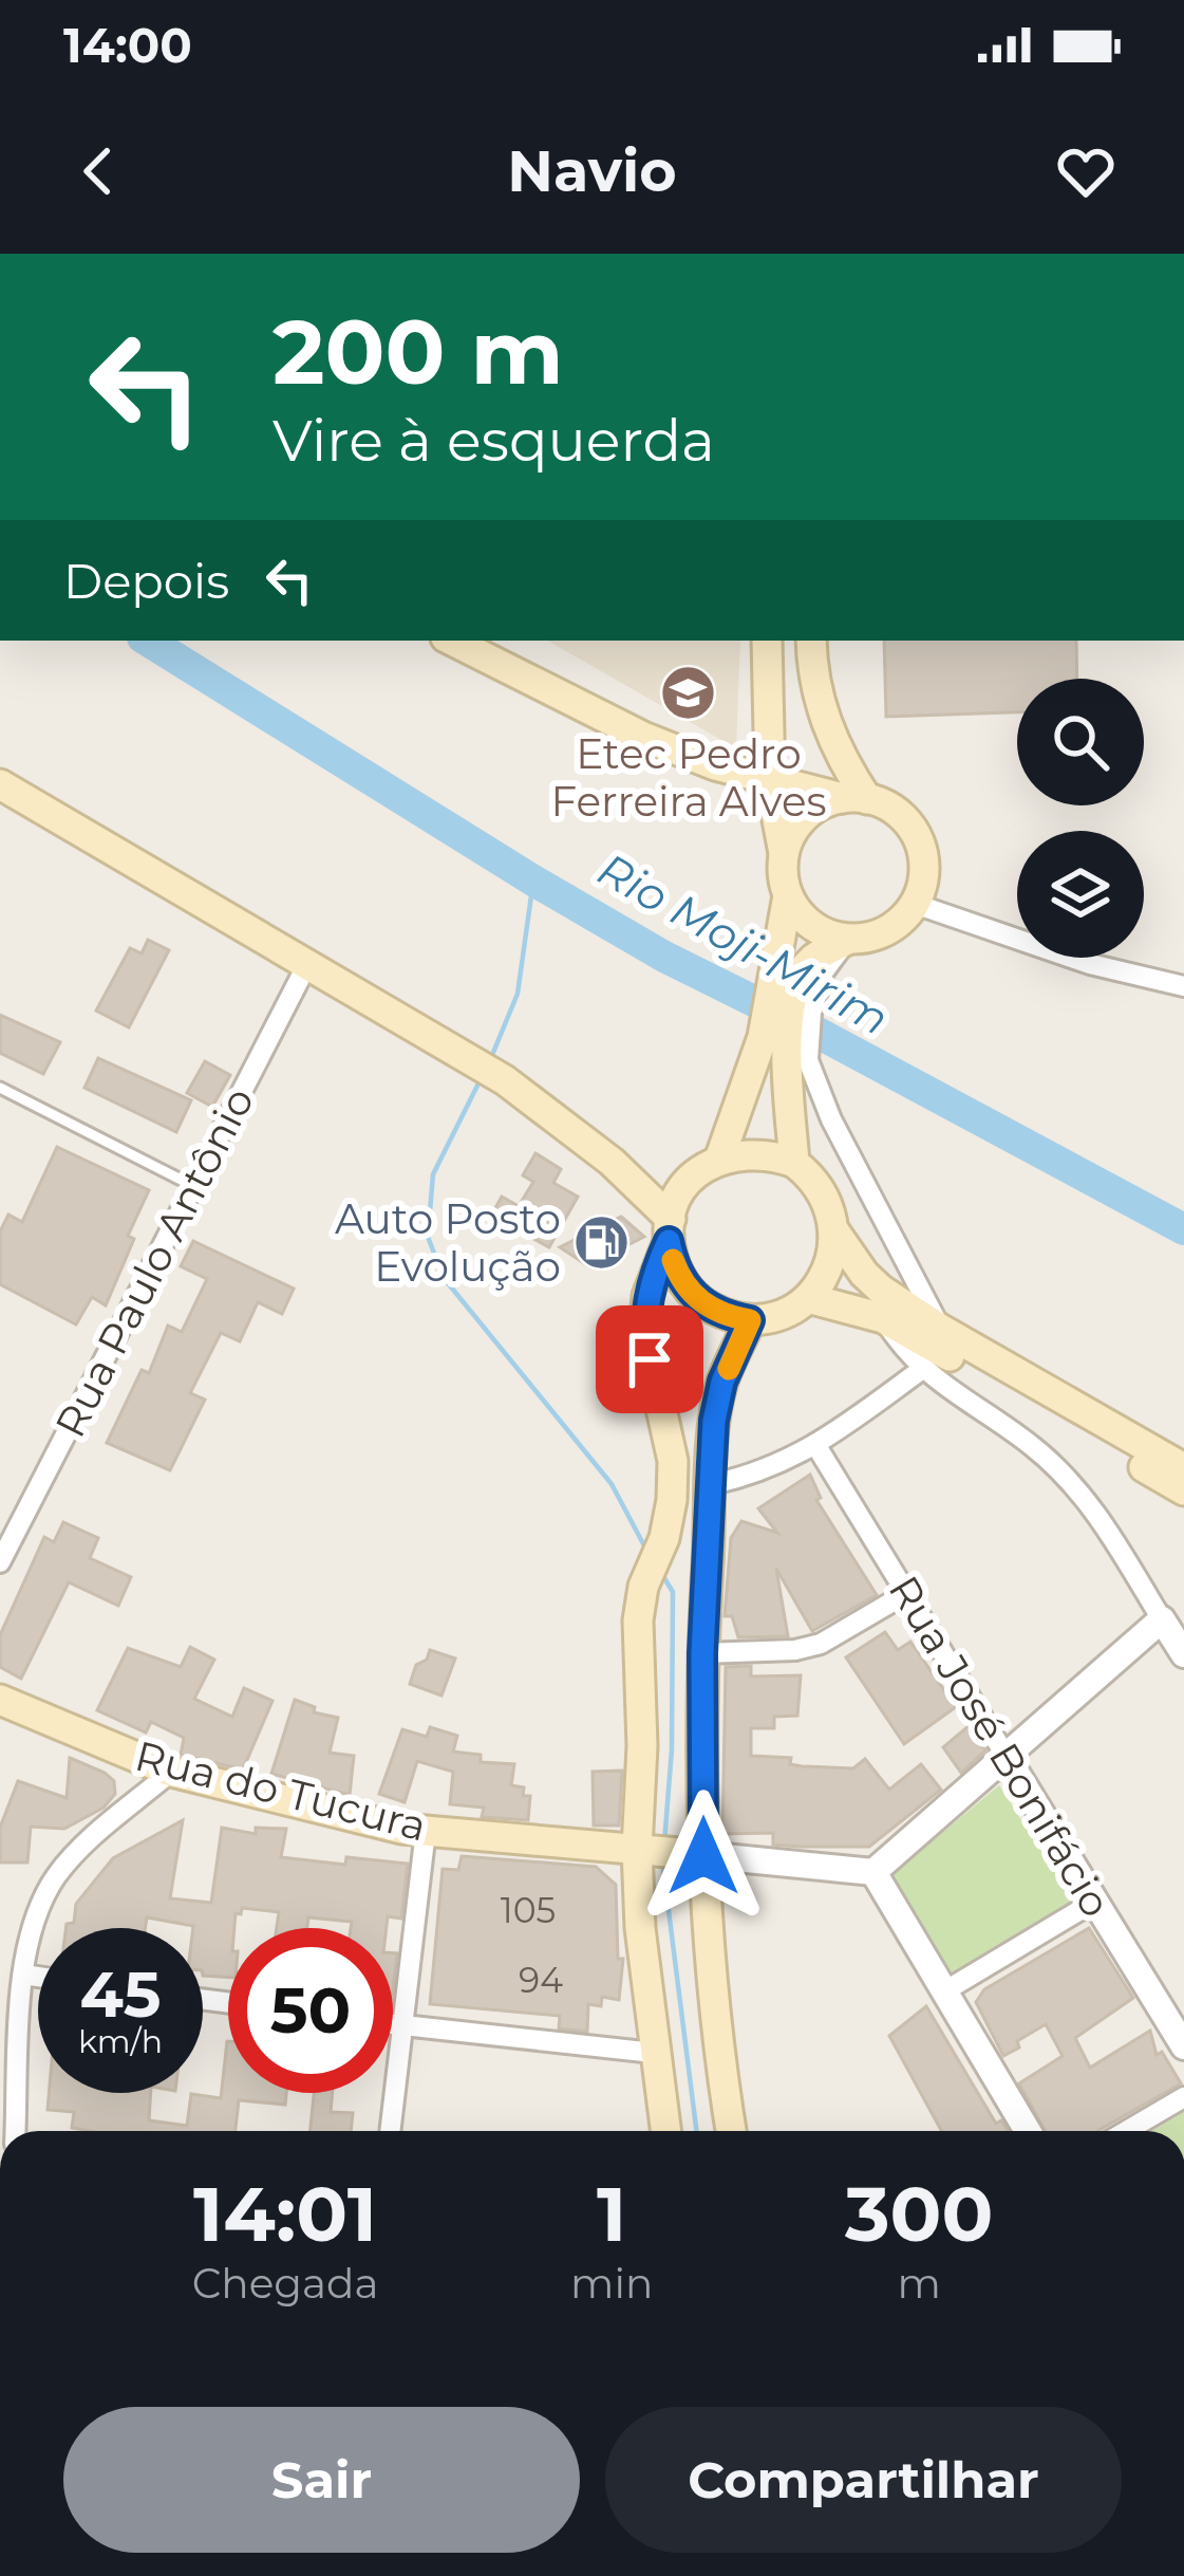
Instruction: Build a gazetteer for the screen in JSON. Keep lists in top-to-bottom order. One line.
{"streets":{"main road":["Rua do Tucura"],"street":["Rua Paulo Antônio","Rua José Bonifácio"]},"water":["Rio Moji-Mirim"],"places":{"school or university":["Etec Pedro Ferreira Alves"],"fuel station":["Auto Posto Evolução"]},"house_numbers":["105","94"],"page":{"status":"14:00","header":"Navio","turn":["200 m","Vire à esquerda"],"then":"Depois","speed":"45 km/h","limit":"50","eta":["14:01","Chegada","1","min","300","m"],"buttons":["Sair","Compartilhar"]}}
